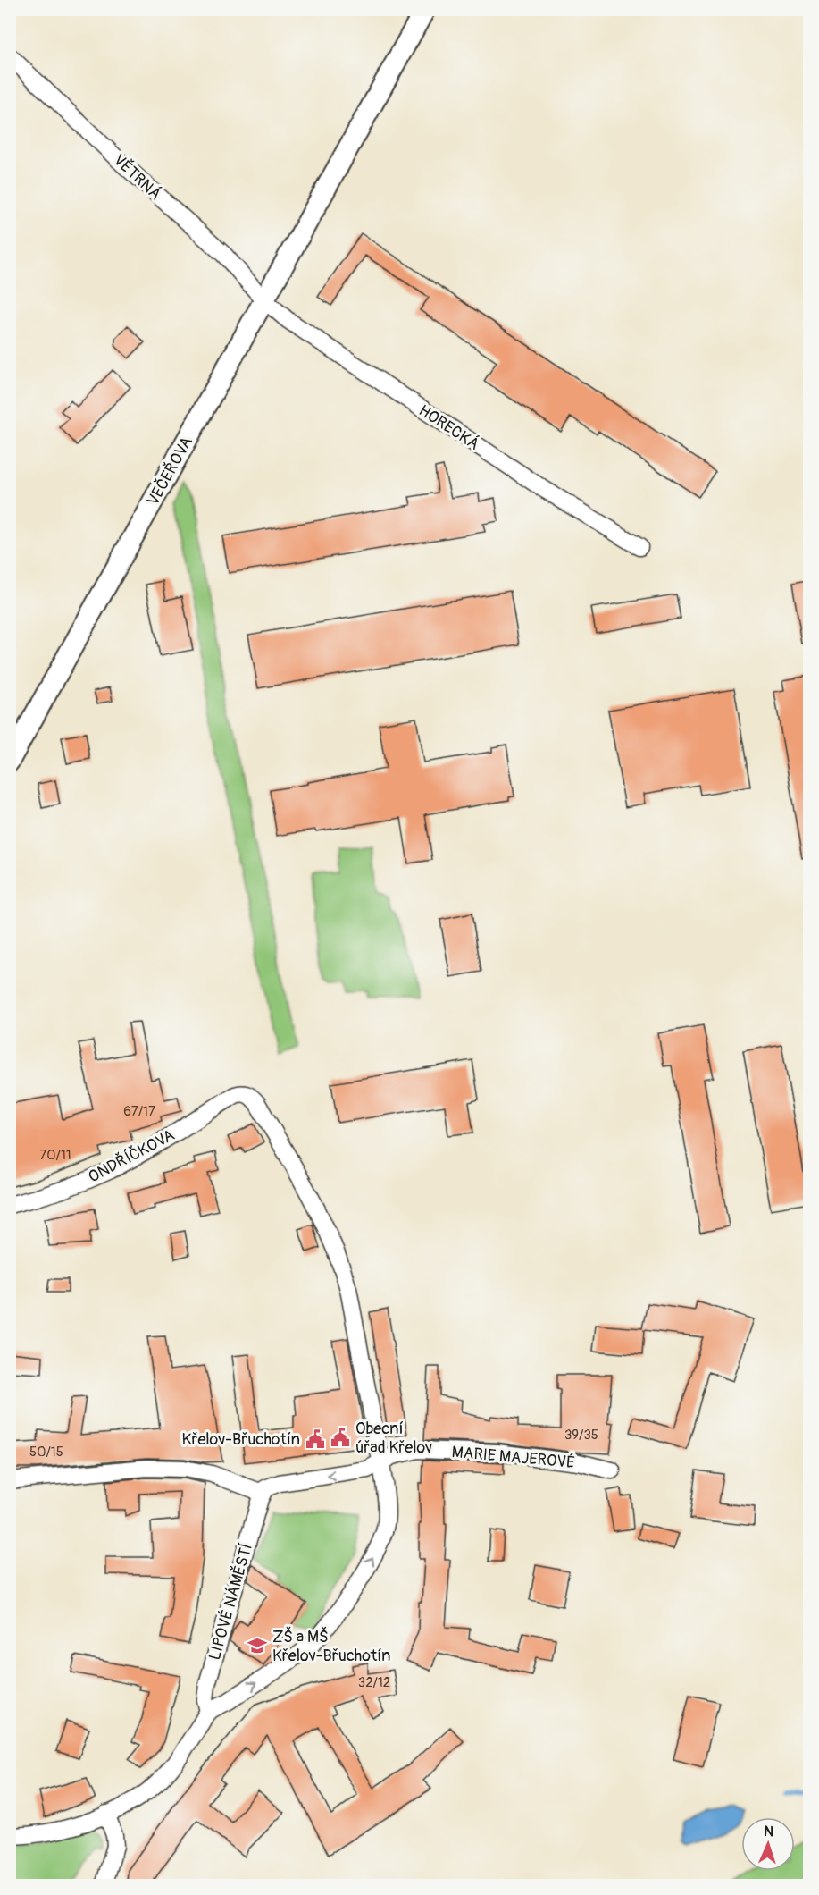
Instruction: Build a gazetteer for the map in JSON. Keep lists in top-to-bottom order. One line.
{"streets":{"street":["VĚTRNÁ","HORECKÁ","VEČEŘOVA","ONDŘÍČKOVA","MARIE MAJEROVÉ","LIPOVÉ NÁMĚSTÍ"]},"crossings":[["VĚTRNÁ","HORECKÁ"],["VĚTRNÁ","VEČEŘOVA"],["HORECKÁ","VEČEŘOVA"],["ONDŘÍČKOVA","MARIE MAJEROVÉ"],["MARIE MAJEROVÉ","LIPOVÉ NÁMĚSTÍ"]],"places":{"public building":["Obecní úřad Křelov","Křelov-Břuchotín"],"school or university":["ZŠ a MŠ Křelov-Břuchotín"]},"house_numbers":["67/17","70/11","39/35","50/15","32/12"],"north":"top"}
